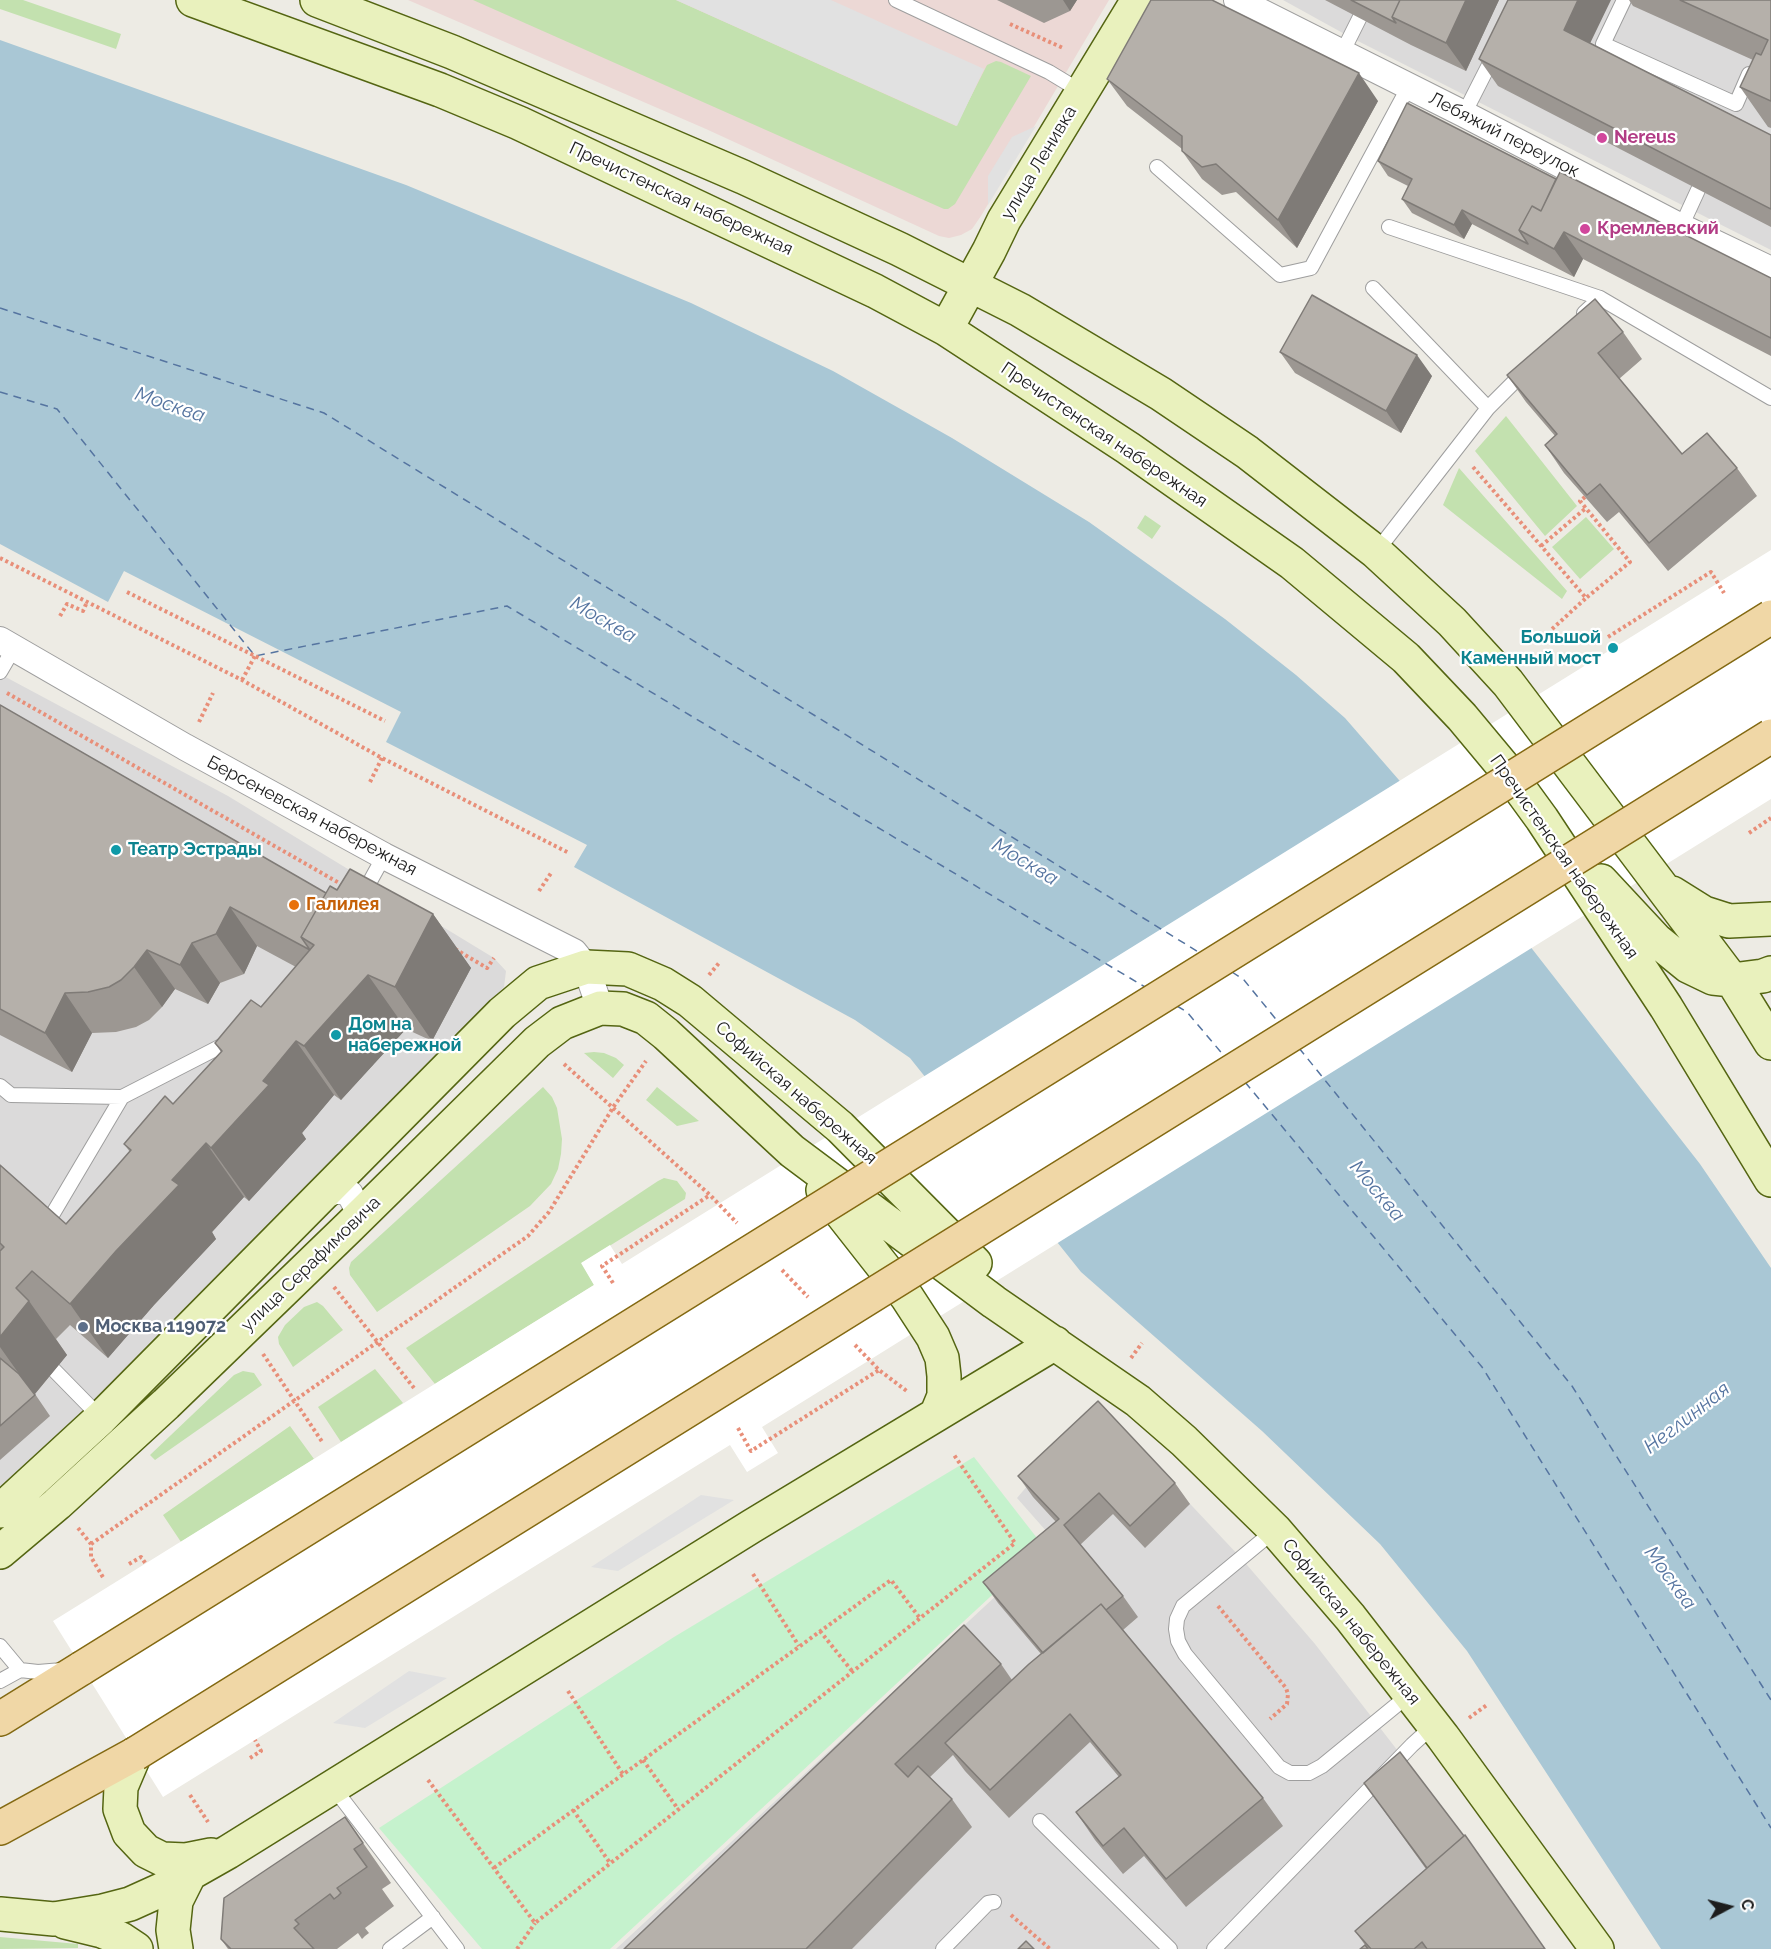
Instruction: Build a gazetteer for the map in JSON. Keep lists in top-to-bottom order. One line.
{"streets":{"main road":["улица Ленивка","Пречистенская набережная","Софийская набережная","улица Серафимовича"],"street":["Лебяжий переулок","Берсеневская набережная"]},"crossings":[["улица Ленивка","Пречистенская набережная"],["Берсеневская набережная","Софийская набережная"],["Берсеневская набережная","улица Серафимовича"],["Софийская набережная","улица Серафимовича"]],"water":["Москва","Неглинная"],"places":["Nereus","Кремлевский","Большой Каменный мост","Театр Эстрады","Галилея","Дом на набережной","Москва 119072"],"north":"right"}
